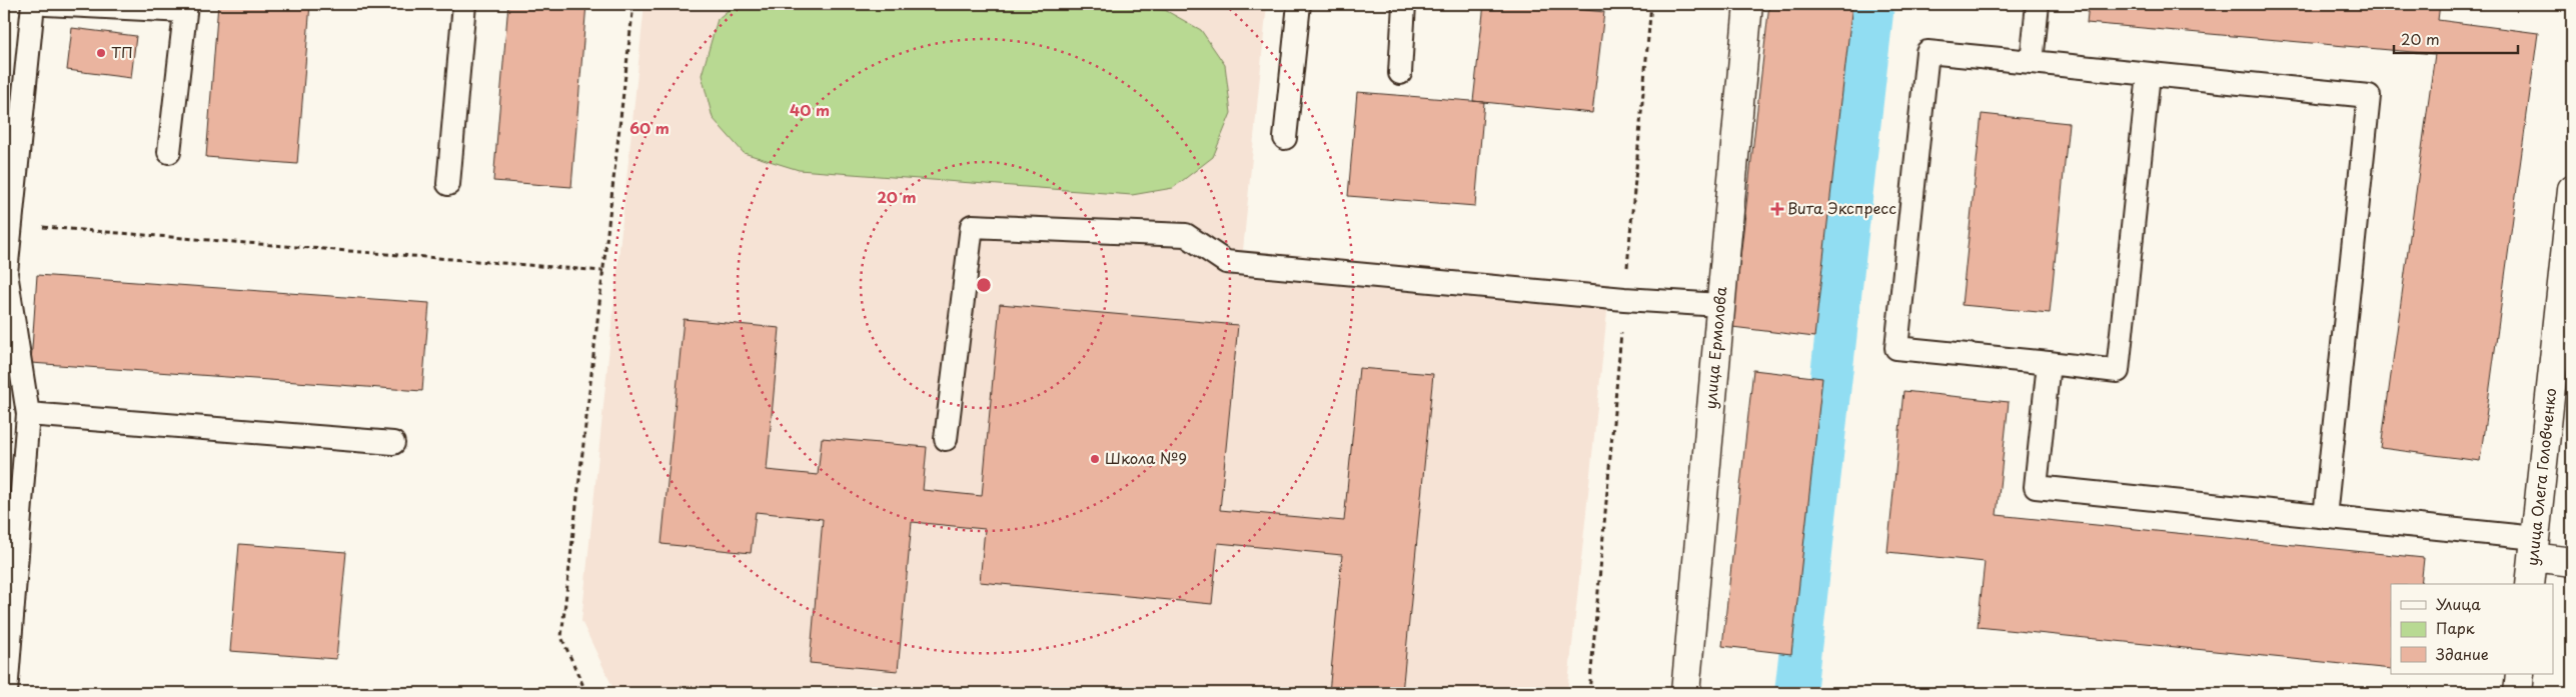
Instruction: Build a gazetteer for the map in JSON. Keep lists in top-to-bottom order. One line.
{"streets":{"street":["улица Ермолова","улица Олега Головченко"]},"places":{"other":["ТП","Школа №9"],"health":["Вита Экспресс"]},"legend":["Улица","Парк","Здание"],"scale_bar":"20 m","rings":["40 m","60 m","20 m"]}
